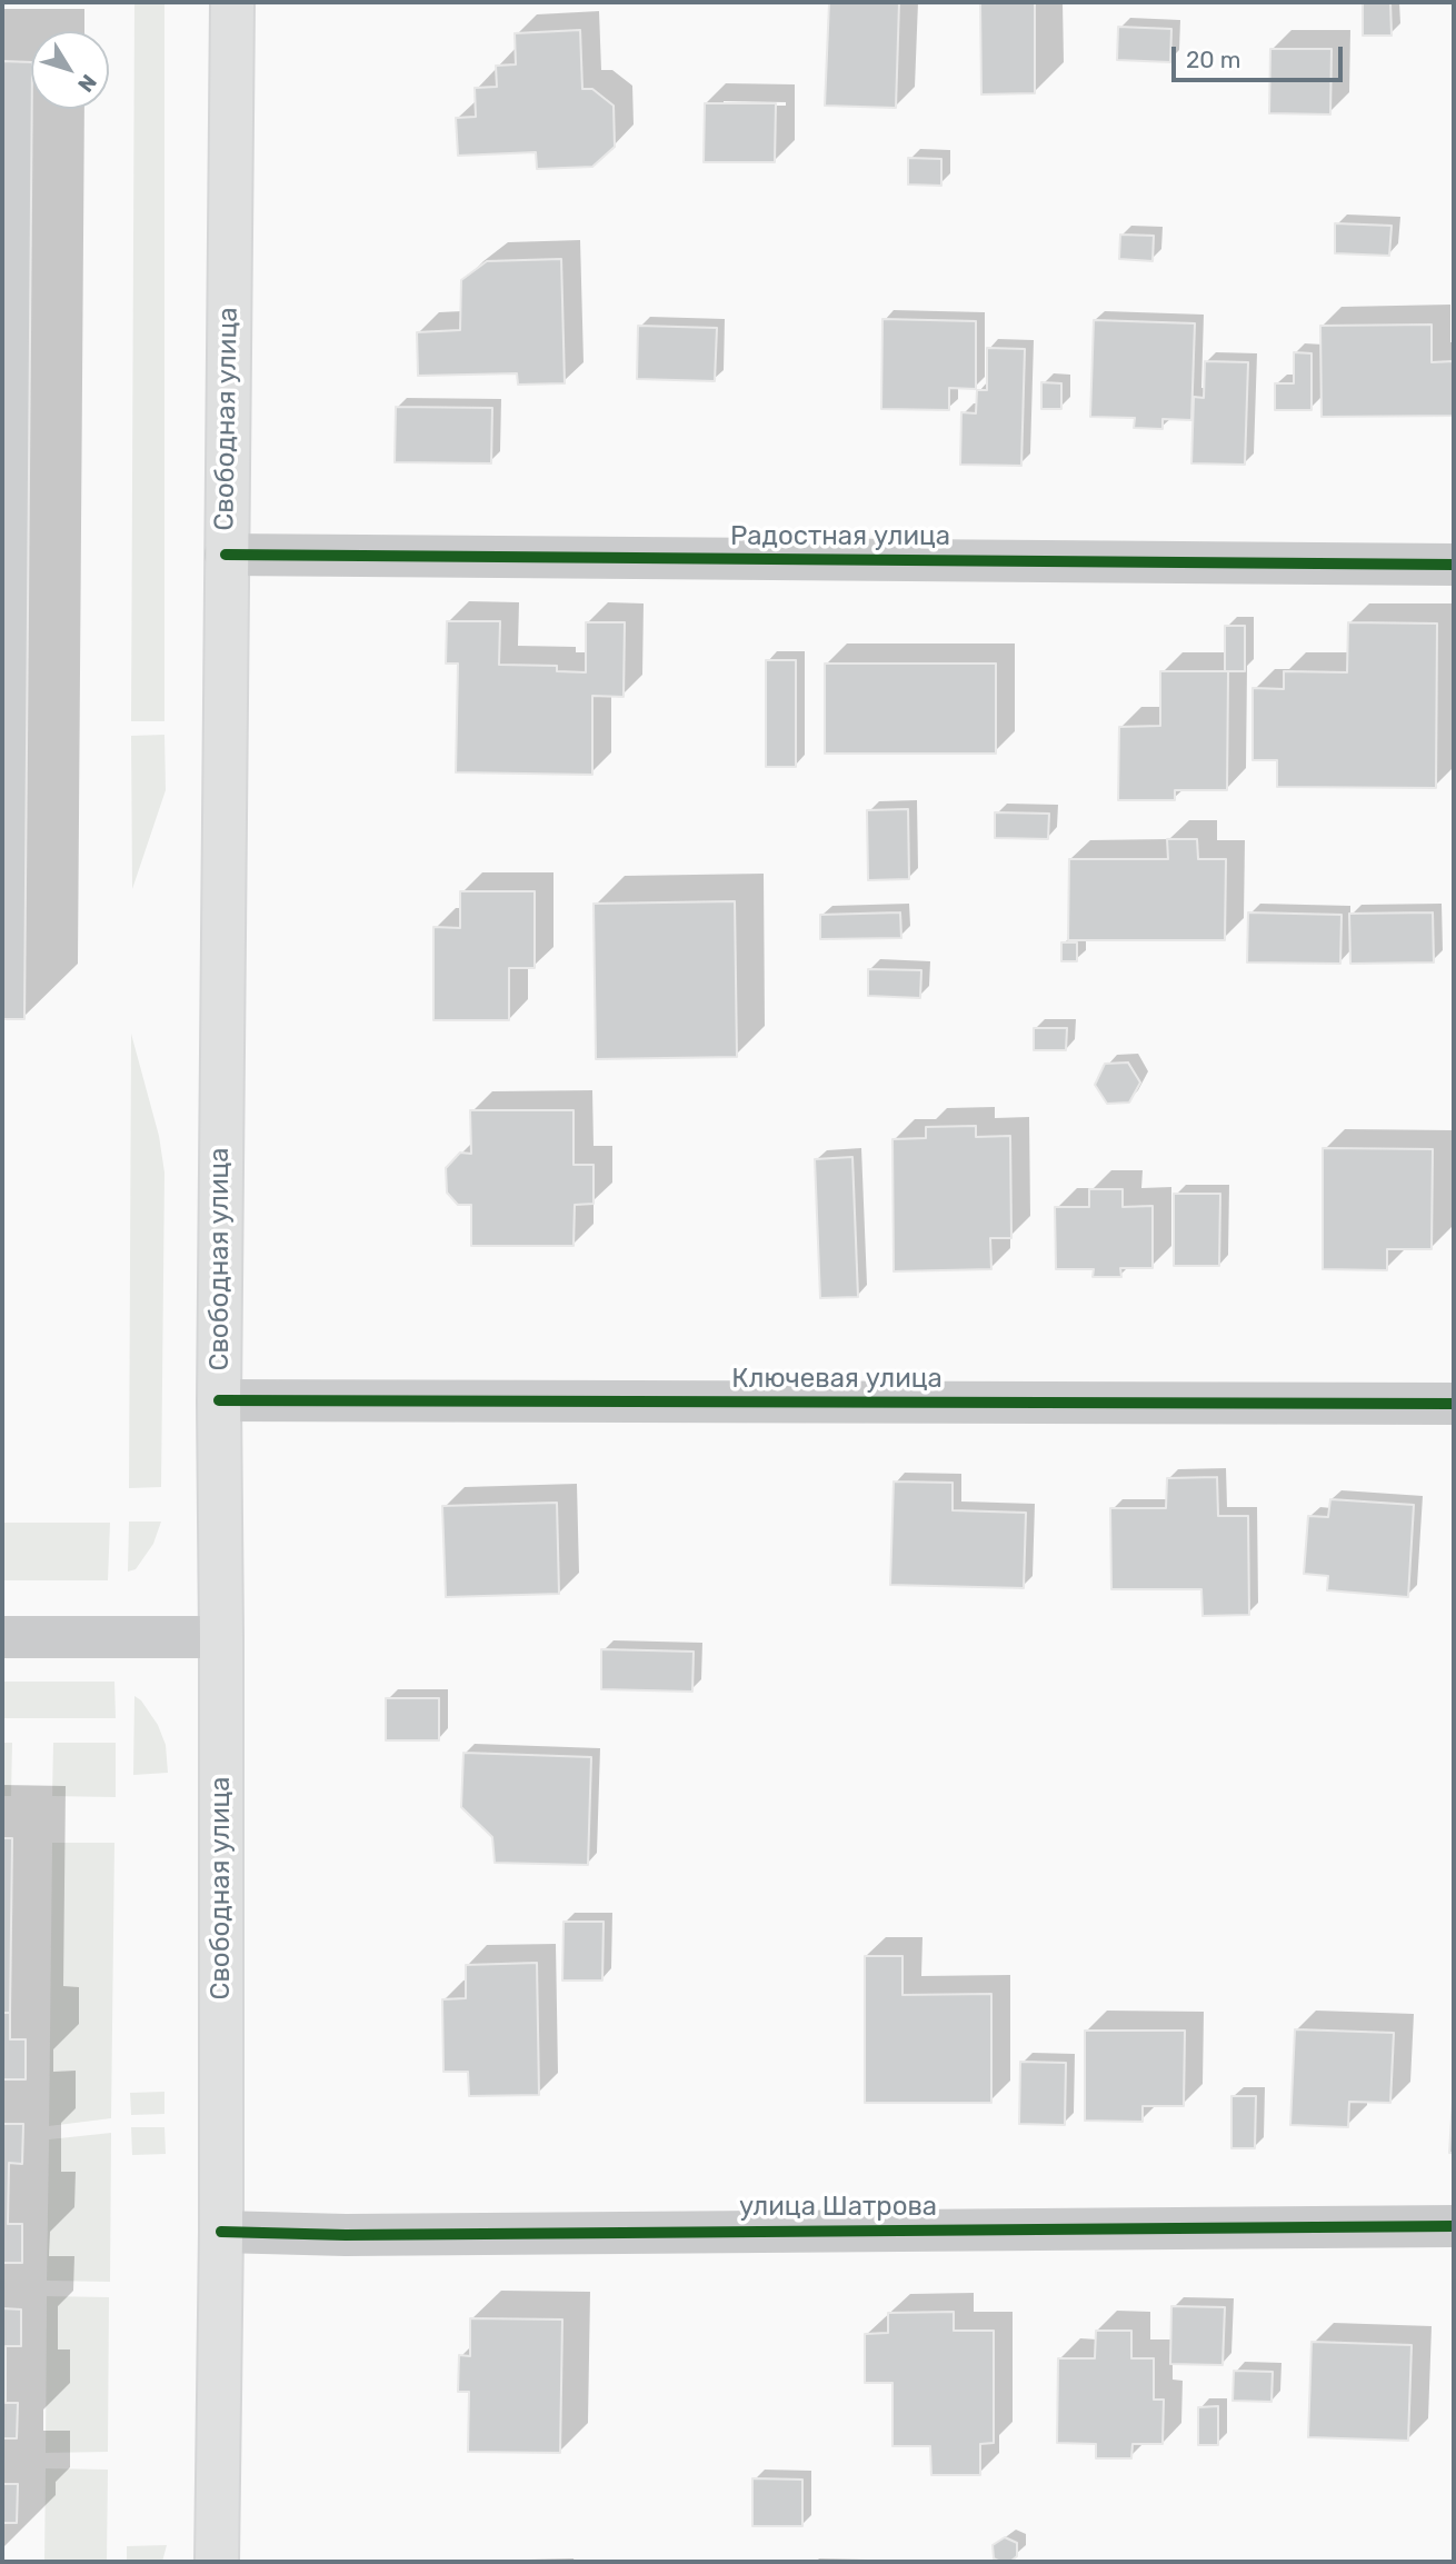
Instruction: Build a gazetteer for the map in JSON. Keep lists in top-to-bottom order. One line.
{"streets":{"main road":["Свободная улица"],"street":["Радостная улица","Ключевая улица","улица Шатрова"]},"crossings":[["Свободная улица","Радостная улица"],["Свободная улица","Ключевая улица"],["Свободная улица","улица Шатрова"]],"scale_bar":"20 m","north":"bottom right"}
